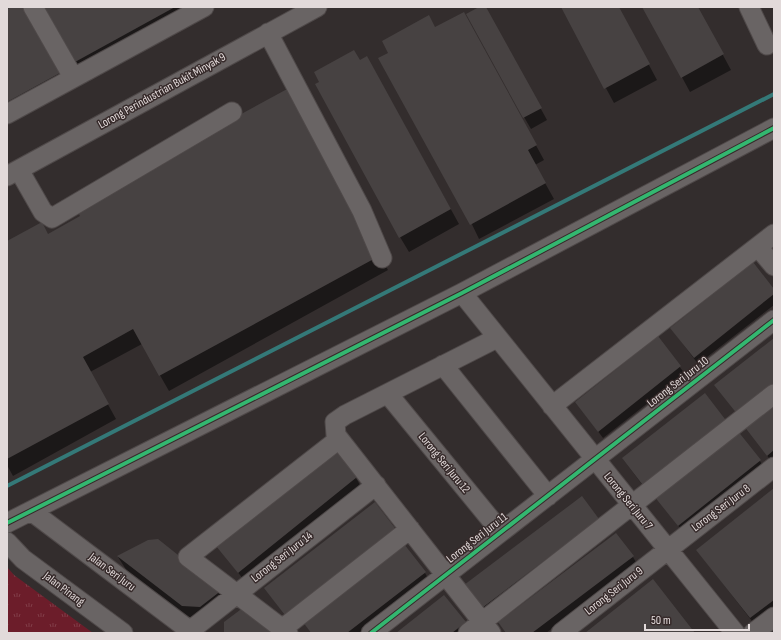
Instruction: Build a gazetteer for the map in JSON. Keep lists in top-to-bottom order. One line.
{"streets":{"street":["Lorong Perindustrian Bukit Minyak 9","Lorong Seri Juru 10","Lorong Seri Juru 12","Lorong Seri Juru 7","Lorong Seri Juru 8","Lorong Seri Juru 11","Lorong Seri Juru 14","Jalan Seri Juru","Jalan Pinang","Lorong Seri Juru 9"]},"crossings":[["Lorong Seri Juru 10","Lorong Seri Juru 7"],["Lorong Seri Juru 10","Lorong Seri Juru 11"],["Lorong Seri Juru 12","Lorong Seri Juru 11"],["Lorong Seri Juru 7","Lorong Seri Juru 8"],["Lorong Seri Juru 7","Lorong Seri Juru 11"],["Lorong Seri Juru 7","Lorong Seri Juru 9"],["Lorong Seri Juru 8","Lorong Seri Juru 9"],["Lorong Seri Juru 14","Jalan Seri Juru"]],"scale_bar":"50 m"}
